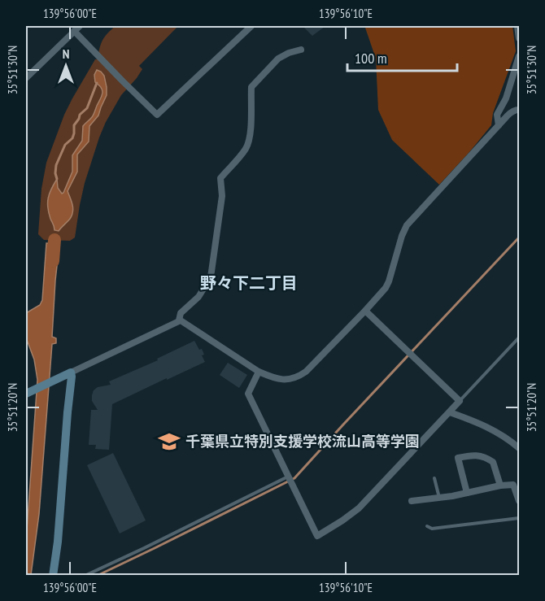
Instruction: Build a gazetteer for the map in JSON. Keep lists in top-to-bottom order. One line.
{"districts":["野々下二丁目"],"places":{"school or university":["千葉県立特別支援学校流山高等学園"]},"scale_bar":"100 m","north":"top","coordinates":["139°56'00\"E","139°56'10\"E","35°51'30\"N","35°51'20\"N"]}
